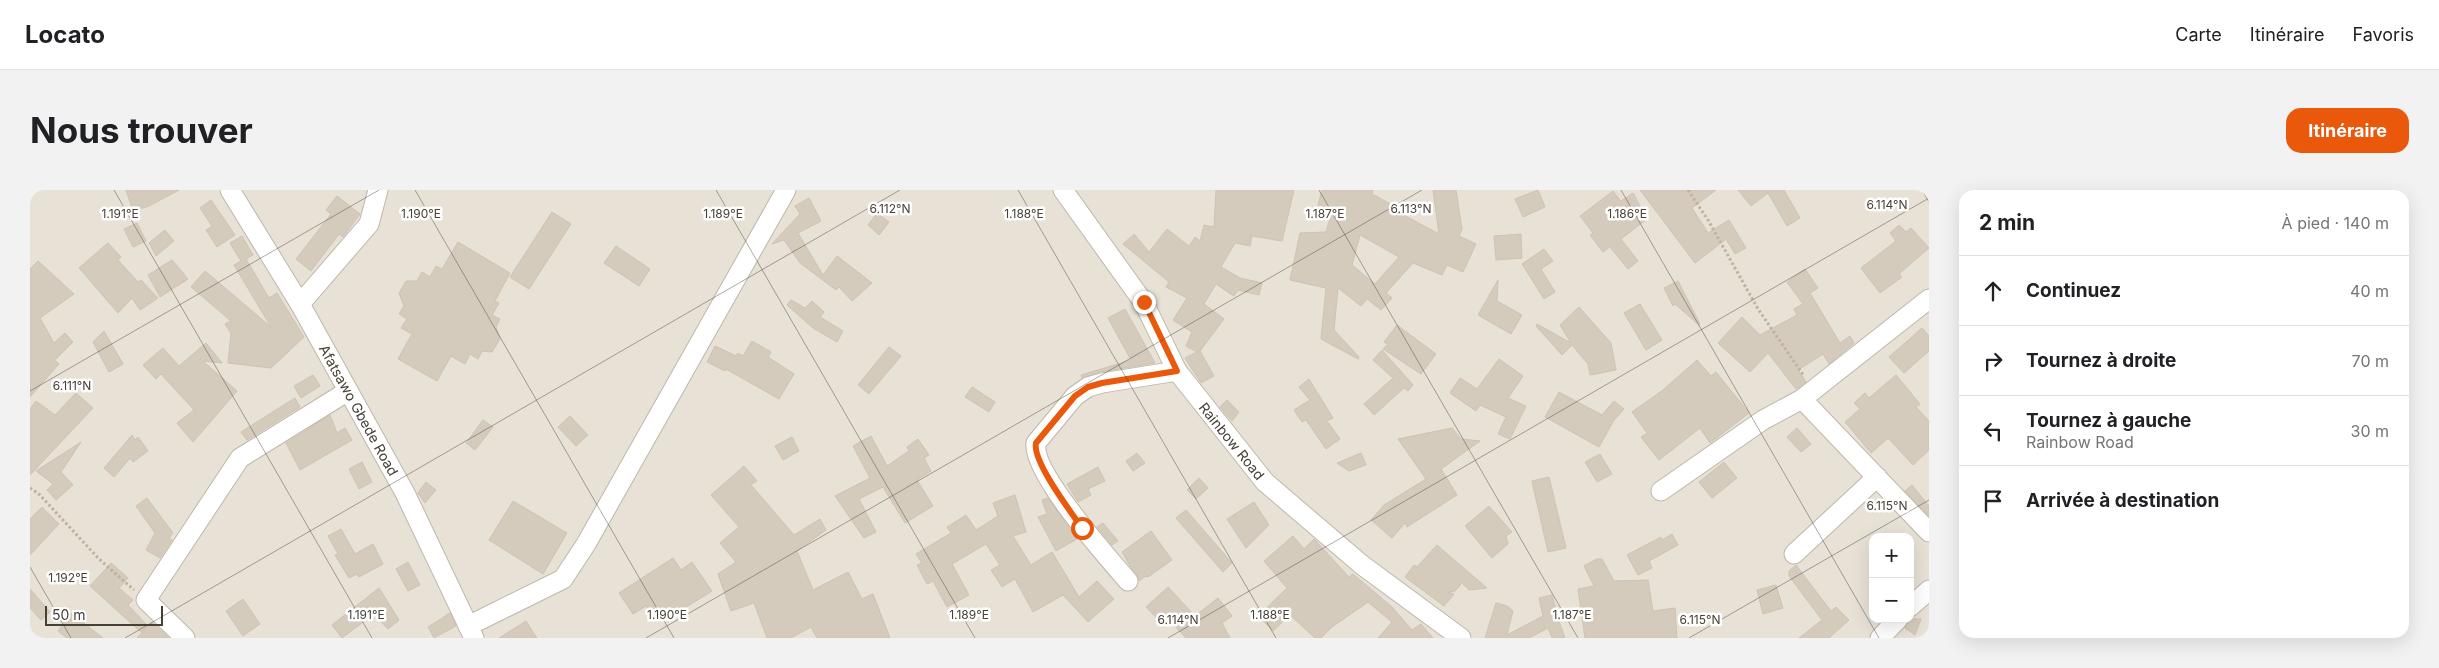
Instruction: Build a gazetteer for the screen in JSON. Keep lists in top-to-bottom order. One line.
{"streets":{"street":["Afatsawo Gbede Road","Rainbow Road"]},"scale_bar":"50 m","page":{"header":"Locato","nav":["Carte","Itinéraire","Favoris"],"buttons":"Itinéraire","title":"Nous trouver","heading":["2 min","À pied · 140 m"],"list":[["Continuez","40 m"],["Tournez à droite","70 m"],["Tournez à gauche","Rainbow Road","30 m"],"Arrivée à destination"],"map_buttons":["+","−"],"scale":"50 m"},"coordinates":["6.114°N","6.112°N","6.113°N","1.187°E","1.186°E","1.191°E","1.190°E","1.189°E","1.188°E","6.111°N","6.115°N","1.192°E"]}
